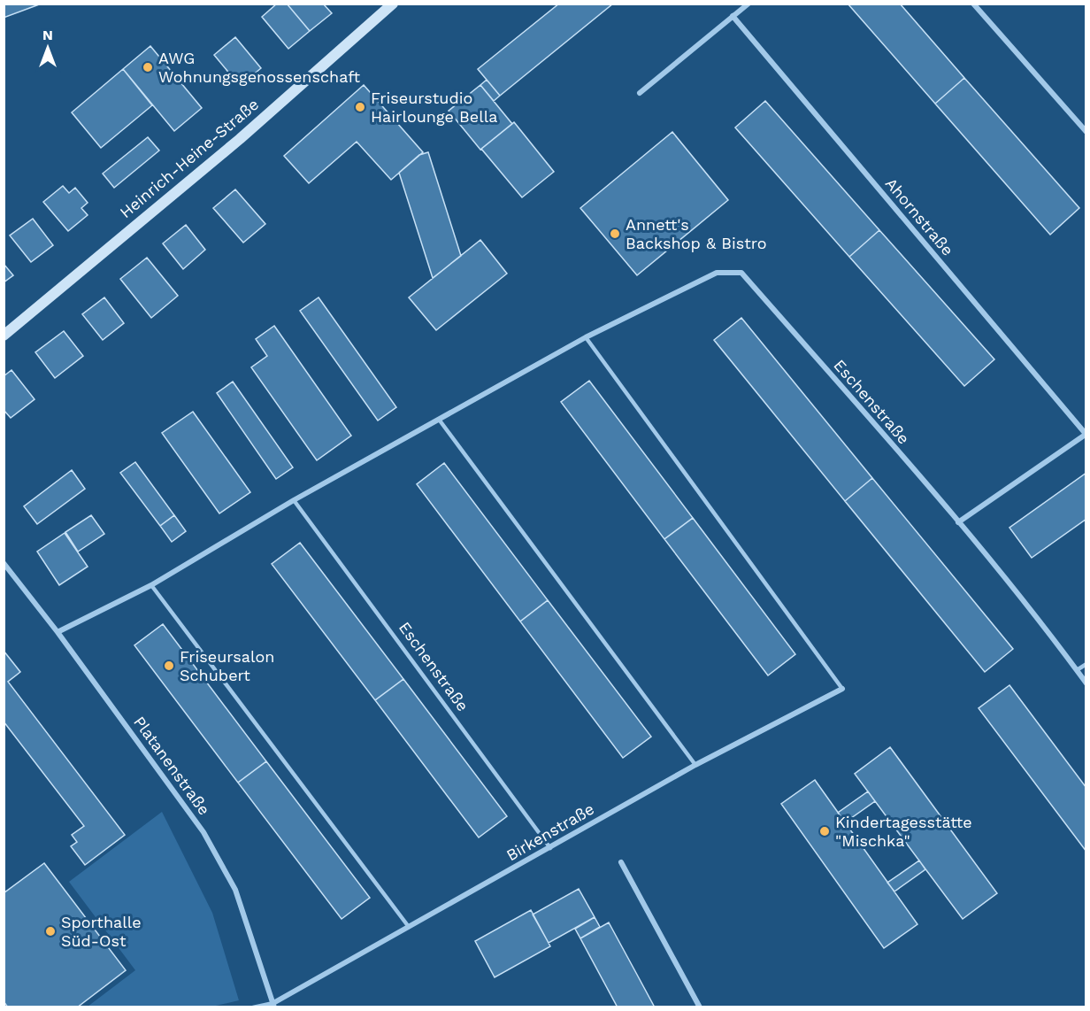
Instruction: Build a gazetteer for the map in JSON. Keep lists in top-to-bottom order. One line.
{"streets":{"street":["Heinrich-Heine-Straße","Ahornstraße","Eschenstraße","Platanenstraße","Birkenstraße"]},"crossings":[["Ahornstraße","Eschenstraße"],["Eschenstraße","Platanenstraße"],["Eschenstraße","Birkenstraße"],["Platanenstraße","Birkenstraße"]],"places":["AWG Wohnungsgenossenschaft","Friseurstudio Hairlounge Bella","Annett's Backshop & Bistro","Friseursalon Schubert","Kindertagesstätte \"Mischka\"","Sporthalle Süd-Ost"],"north":"top"}
